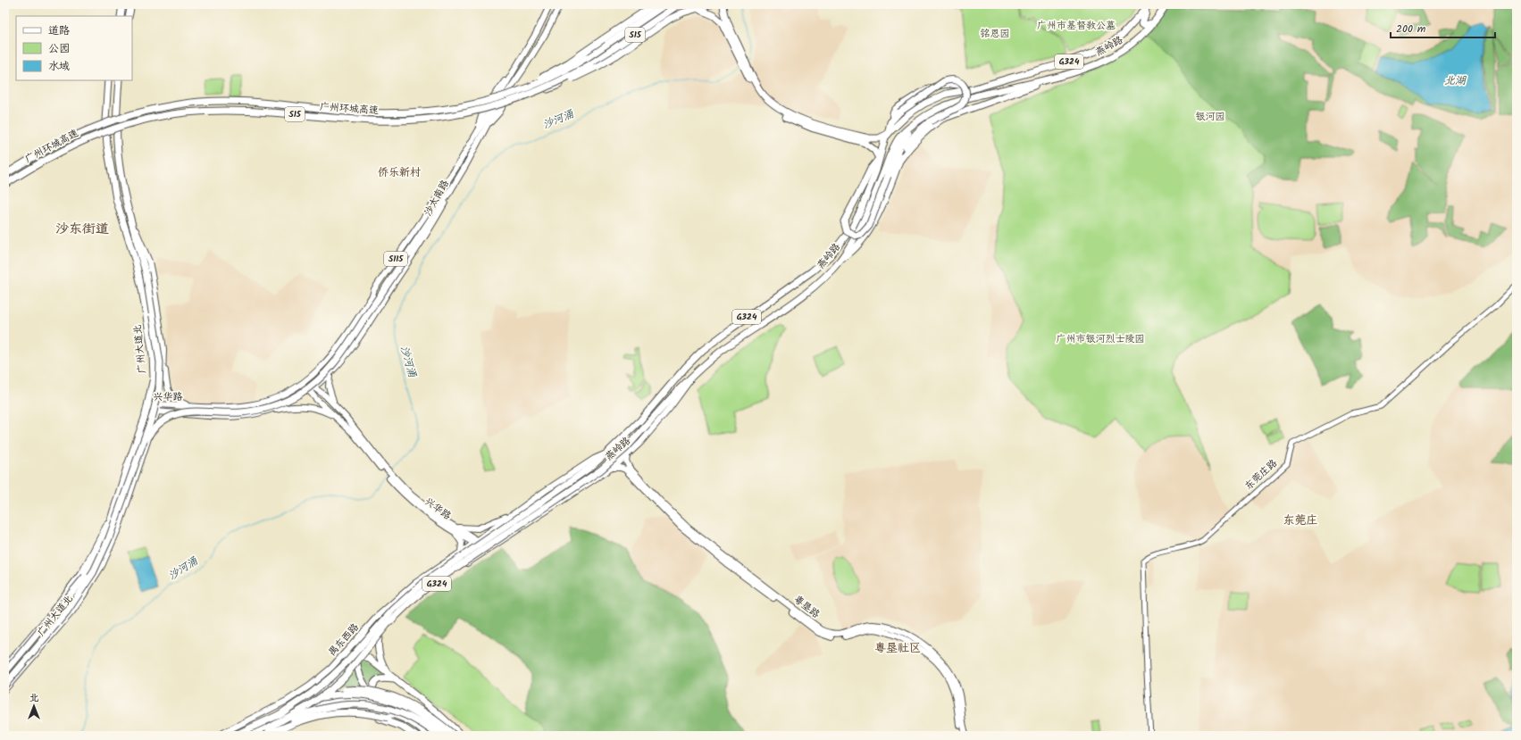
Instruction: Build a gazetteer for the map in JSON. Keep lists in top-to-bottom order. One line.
{"streets":{"highway":["S15","燕岭路","G324","广州环城高速","广州大道北"],"main road":["沙太南路","S115","兴华路","粤垦路","禺东西路"],"street":["东莞庄路"]},"crossings":[["燕岭路","兴华路"],["燕岭路","粤垦路"],["燕岭路","禺东西路"],["沙太南路","兴华路"],["广州大道北","兴华路"],["兴华路","禺东西路"]],"districts":["侨乐新村","沙东街道","东莞庄","粤垦社区"],"water":["北湖","沙河涌"],"parks":["广州市基督教公墓","铭恩园","银河园","广州市银河烈士陵园"],"legend":["道路","公园","水域"],"scale_bar":"200 m","north":"top"}
